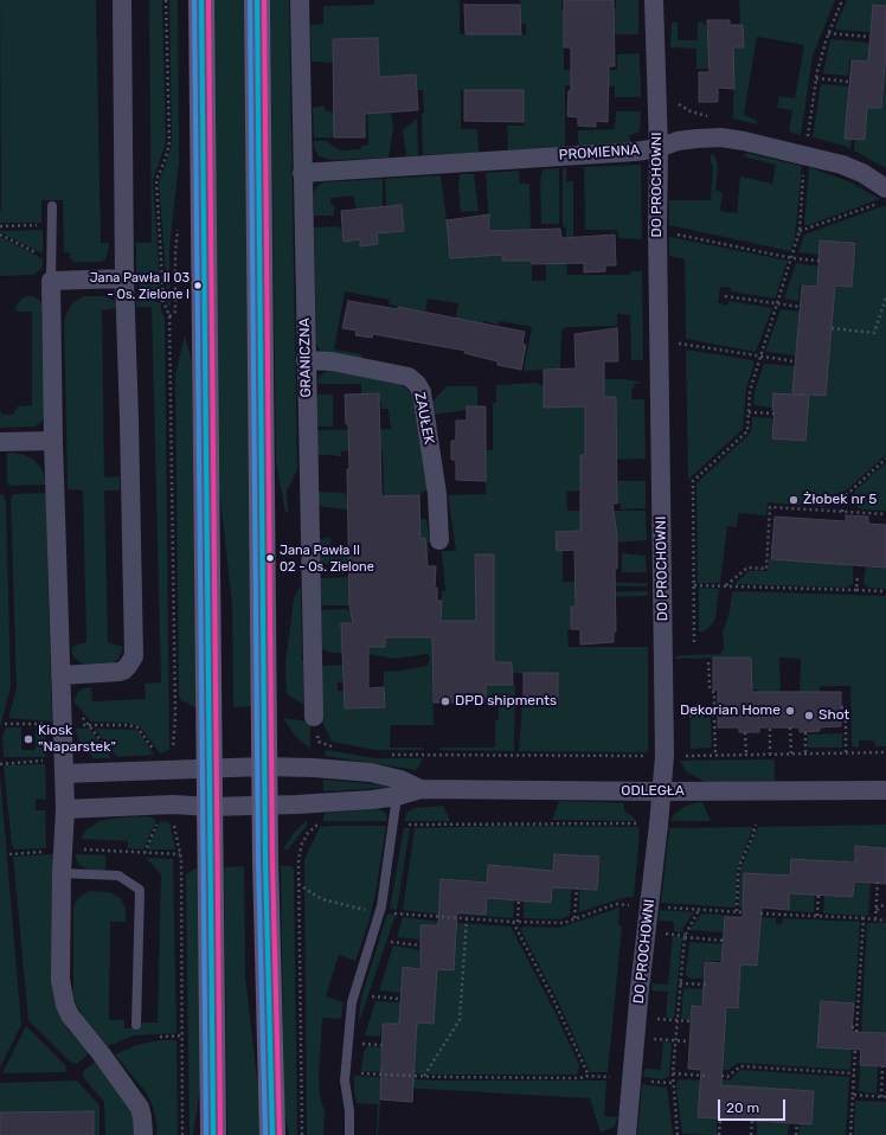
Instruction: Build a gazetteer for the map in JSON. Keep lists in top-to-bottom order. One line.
{"streets":{"street":["PROMIENNA","DO PROCHOWNI","GRANICZNA","ZAUŁEK","ODLEGŁA"]},"crossings":[["PROMIENNA","DO PROCHOWNI"],["PROMIENNA","GRANICZNA"],["DO PROCHOWNI","ODLEGŁA"],["GRANICZNA","ZAUŁEK"]],"places":["Jana Pawła II 03 - Os. Zielone I","Żłobek nr 5","Jana Pawła II 02 - Os. Zielone","DPD shipments","Dekorian Home","Shot","Kiosk \"Naparstek\""],"scale_bar":"20 m"}
